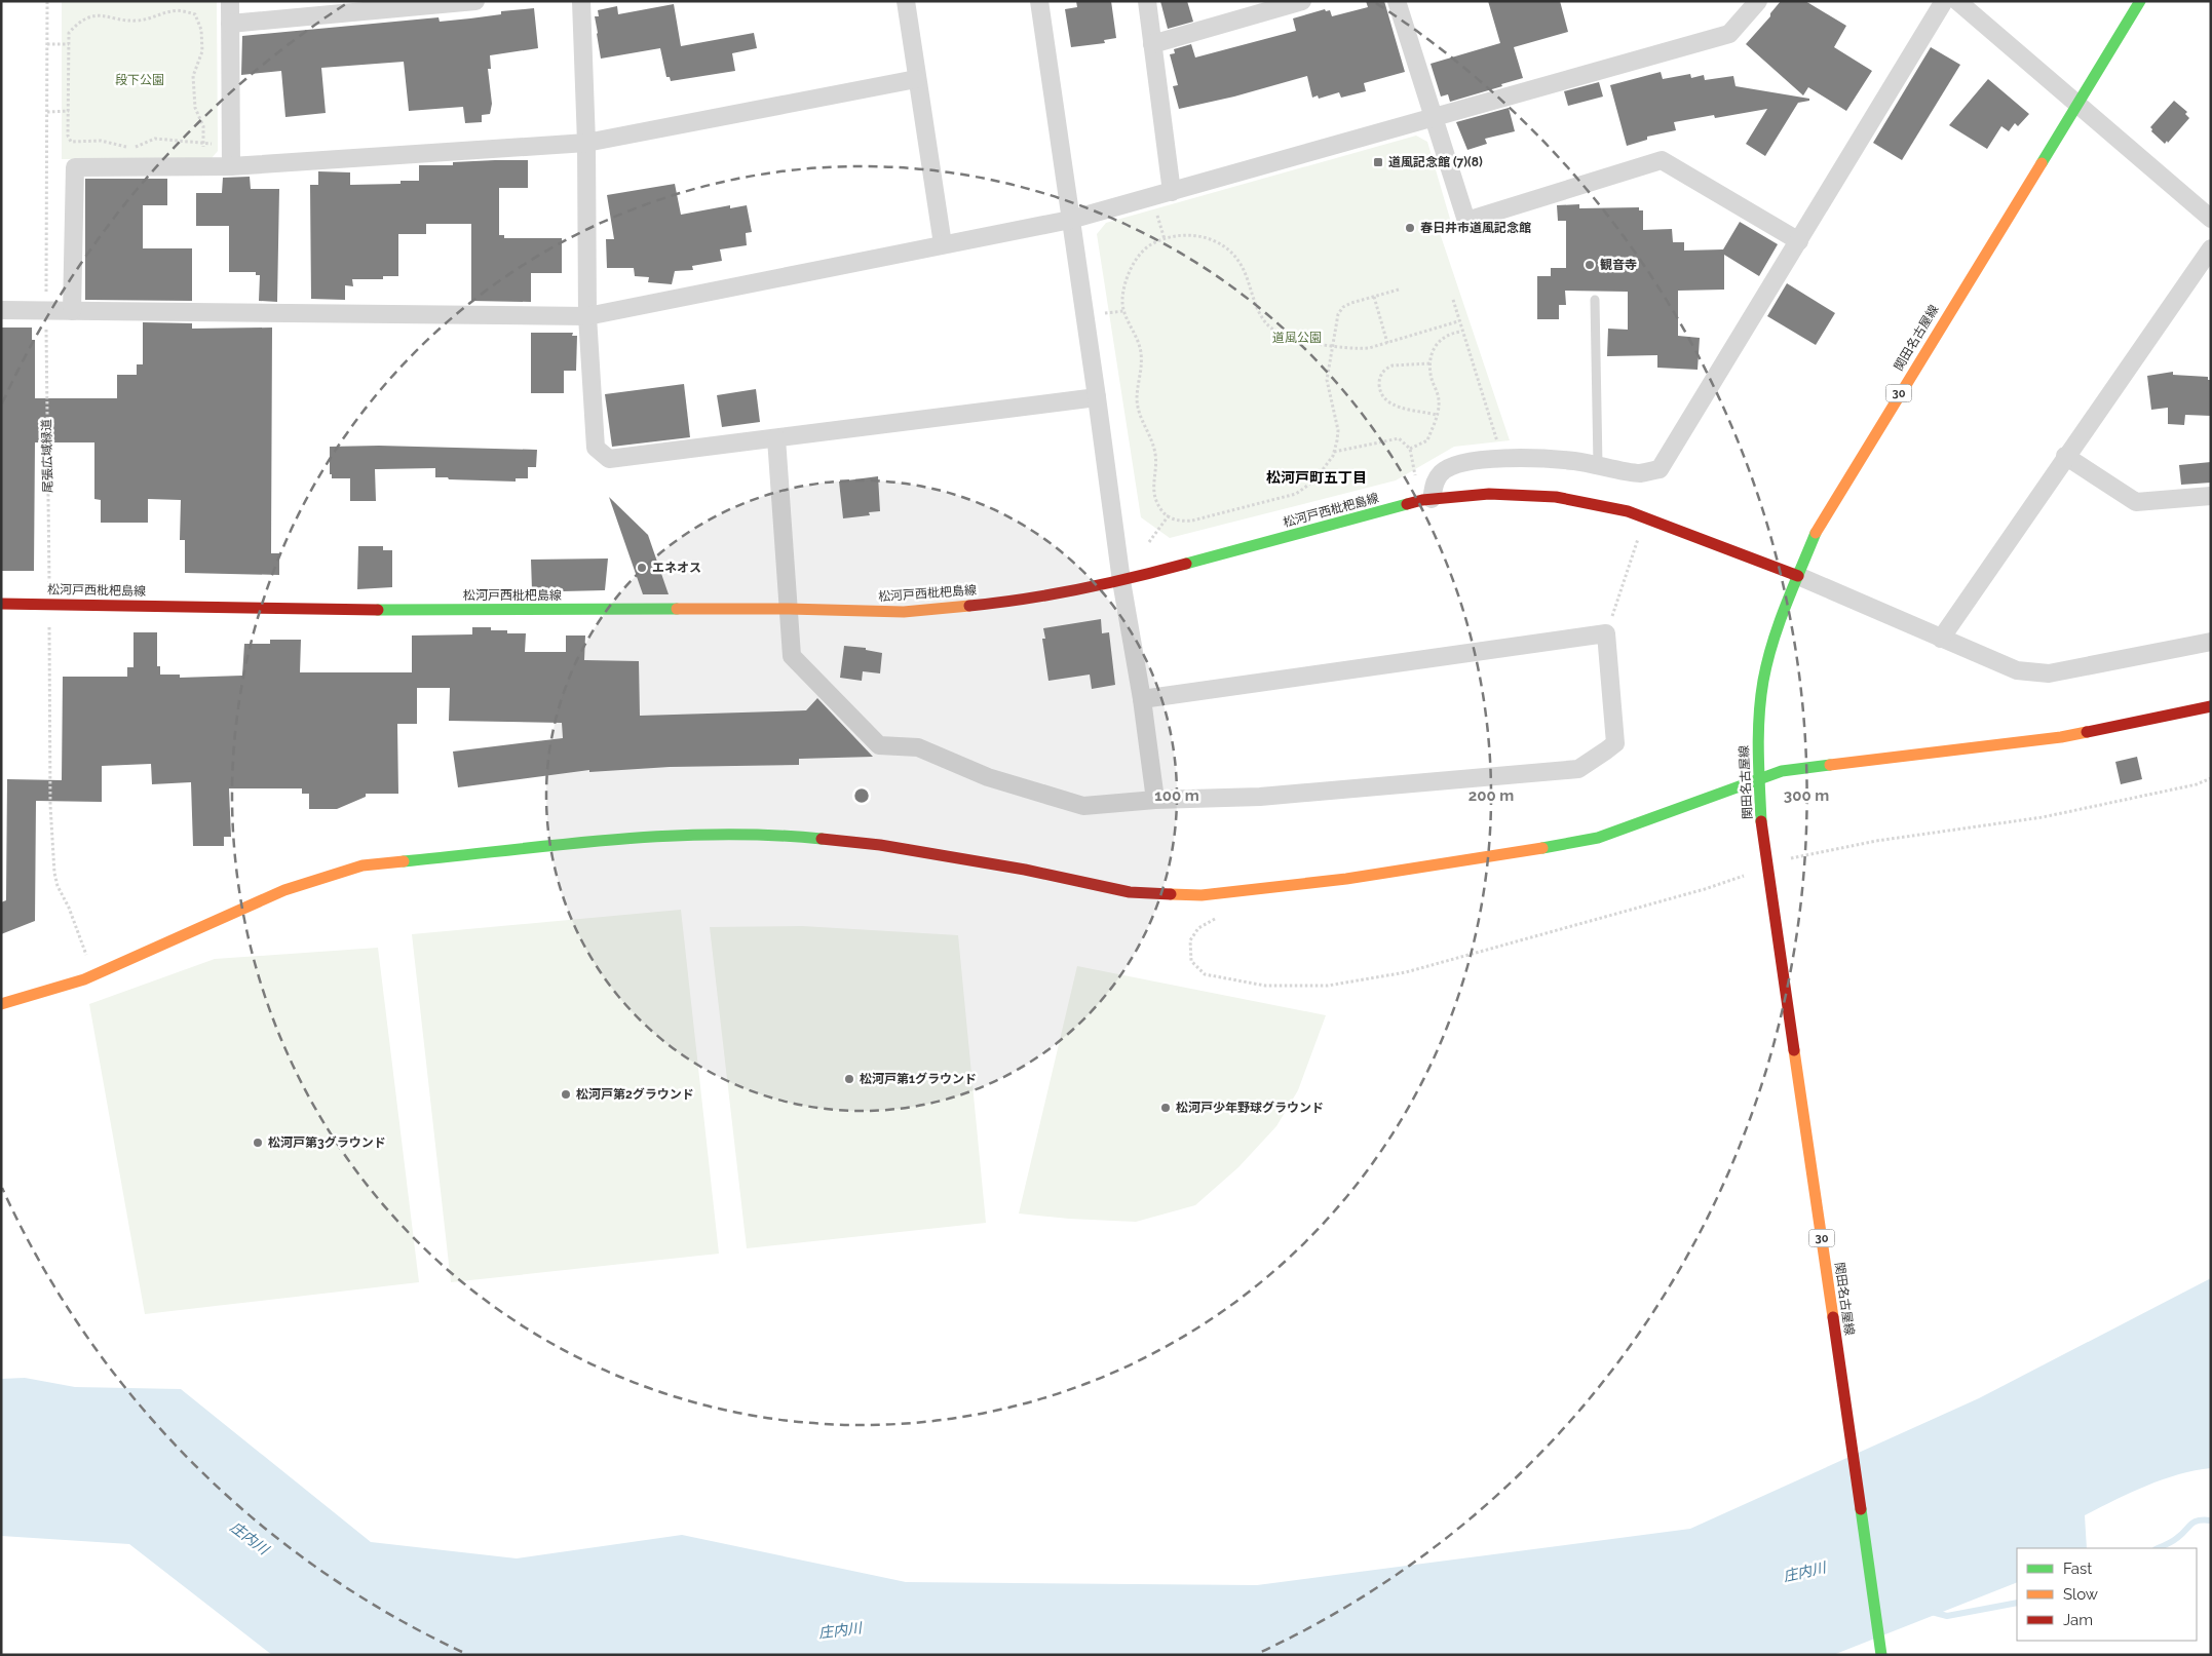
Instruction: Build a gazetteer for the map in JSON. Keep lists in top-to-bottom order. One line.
{"streets":{"main road":["関田名古屋線","30","松河戸西枇杷島線"],"path":["尾張広域緑道"]},"crossings":[["関田名古屋線","松河戸西枇杷島線"],["尾張広域緑道","松河戸西枇杷島線"]],"districts":["松河戸町五丁目"],"water":["庄内川"],"parks":["段下公園","道風公園"],"places":{"transit":["道風記念館 (7)(8)"],"other":["春日井市道風記念館","観音寺","エネオス","松河戸第1グラウンド","松河戸第2グラウンド","松河戸少年野球グラウンド","松河戸第3グラウンド"]},"legend":["Fast","Slow","Jam"],"rings":["100 m","200 m","300 m"]}
